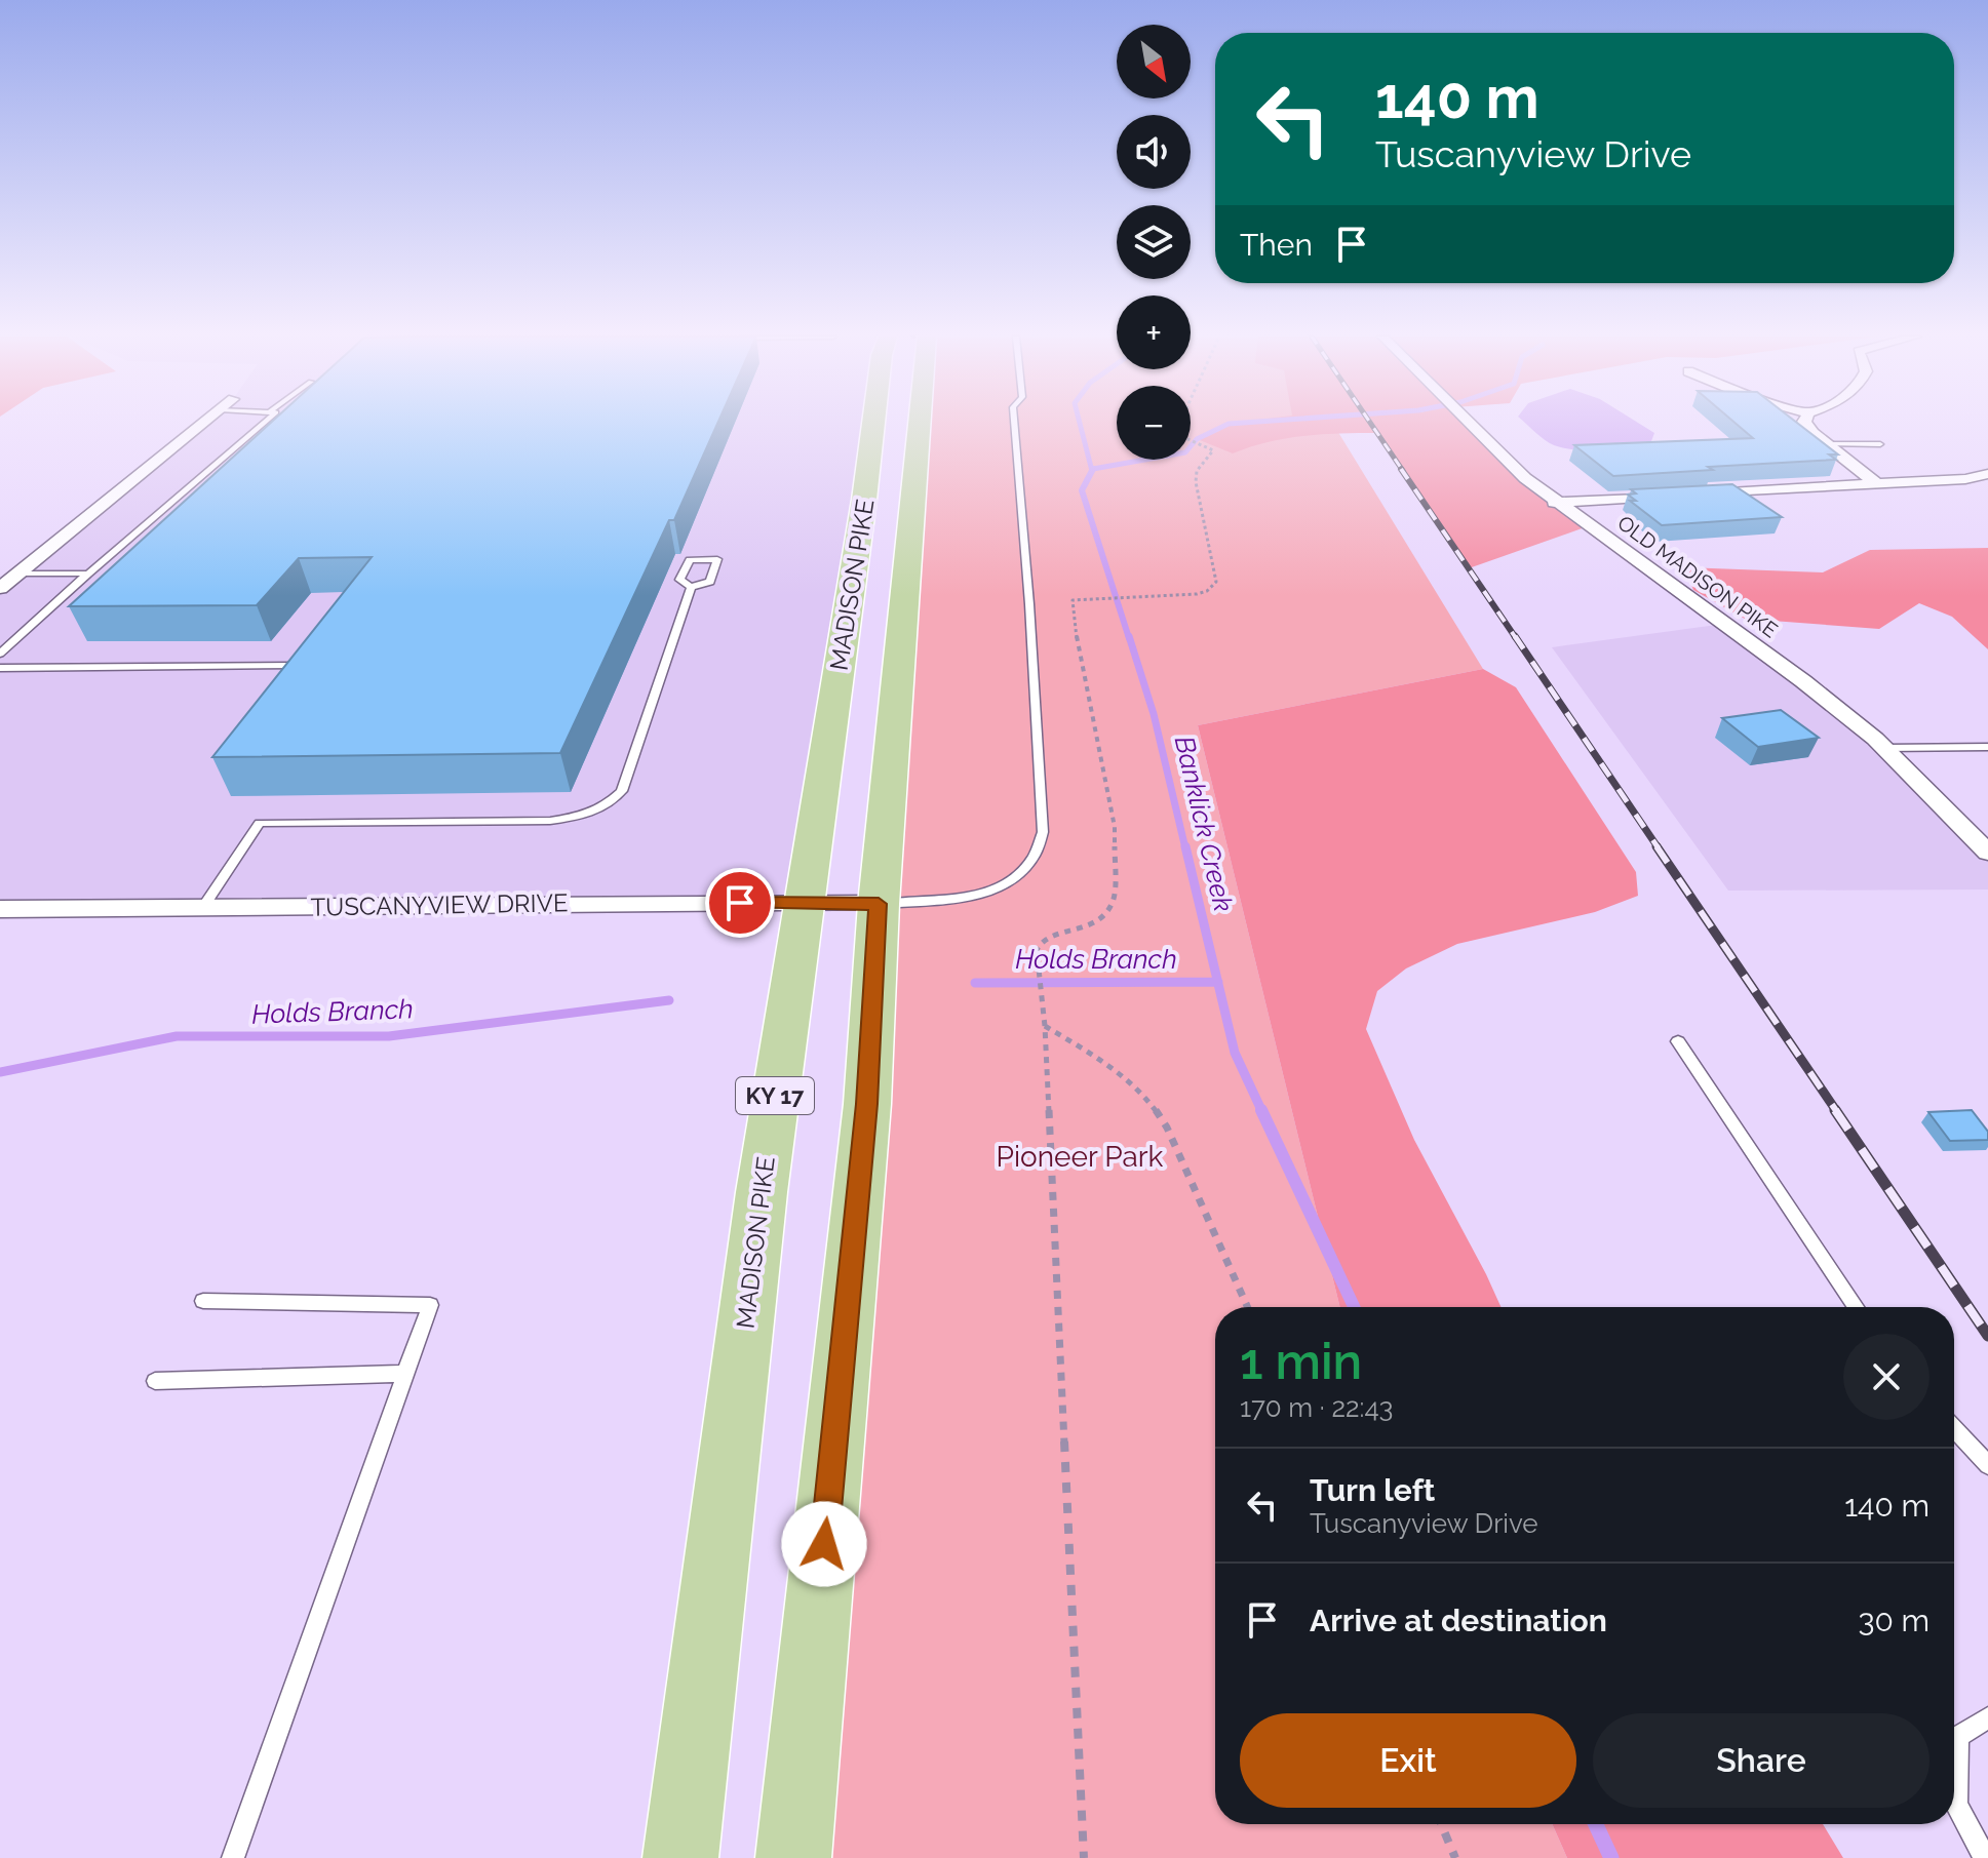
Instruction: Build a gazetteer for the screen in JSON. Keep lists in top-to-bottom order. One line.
{"streets":{"main road":["MADISON PIKE","KY 17"],"street":["OLD MADISON PIKE","TUSCANYVIEW DRIVE"]},"crossings":[["MADISON PIKE","TUSCANYVIEW DRIVE"]],"water":["Banklick Creek","Holds Branch"],"parks":["Pioneer Park"],"north":"bottom right","page":{"map_buttons":["+","−"],"turn":["140 m","Tuscanyview Drive"],"then":"Then","heading":["1 min","170 m · 22:43"],"list":[{"name":"Turn left","note":"Tuscanyview Drive","value":"140 m"},{"name":"Arrive at destination","value":"30 m"}],"buttons":["Exit","Share"]}}
